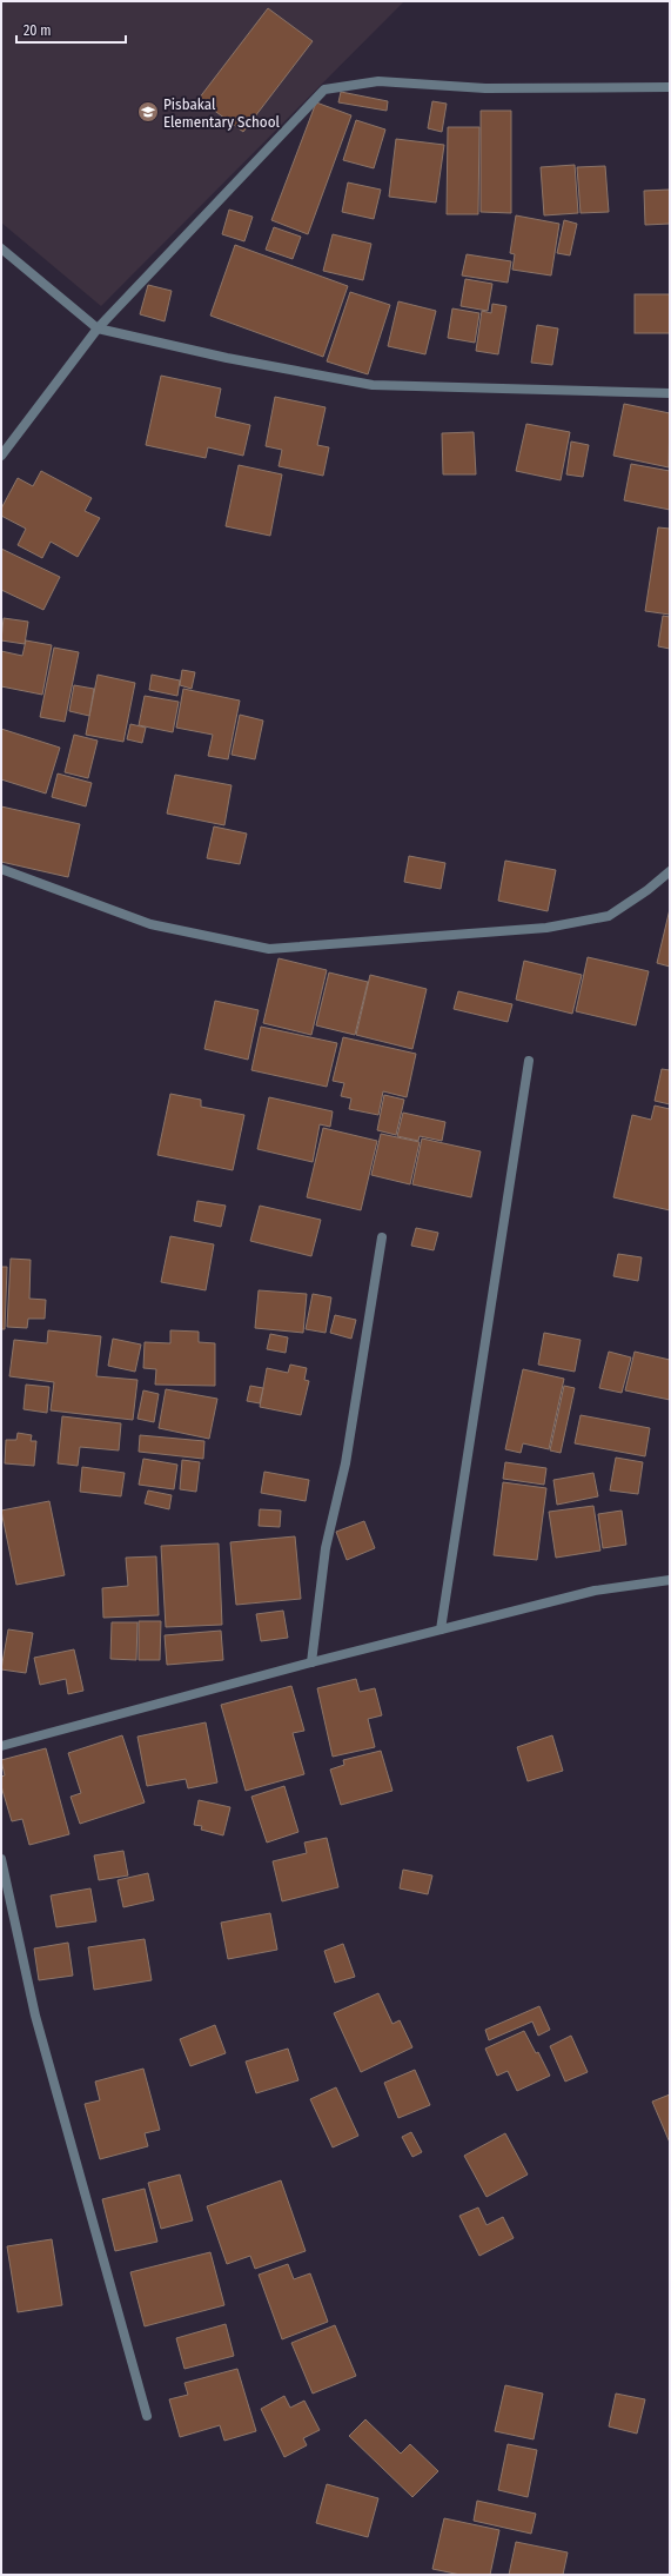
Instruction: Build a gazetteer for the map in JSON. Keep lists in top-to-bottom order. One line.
{"places":{"school or university":["Pisbakal Elementary School"]},"scale_bar":"20 m"}
